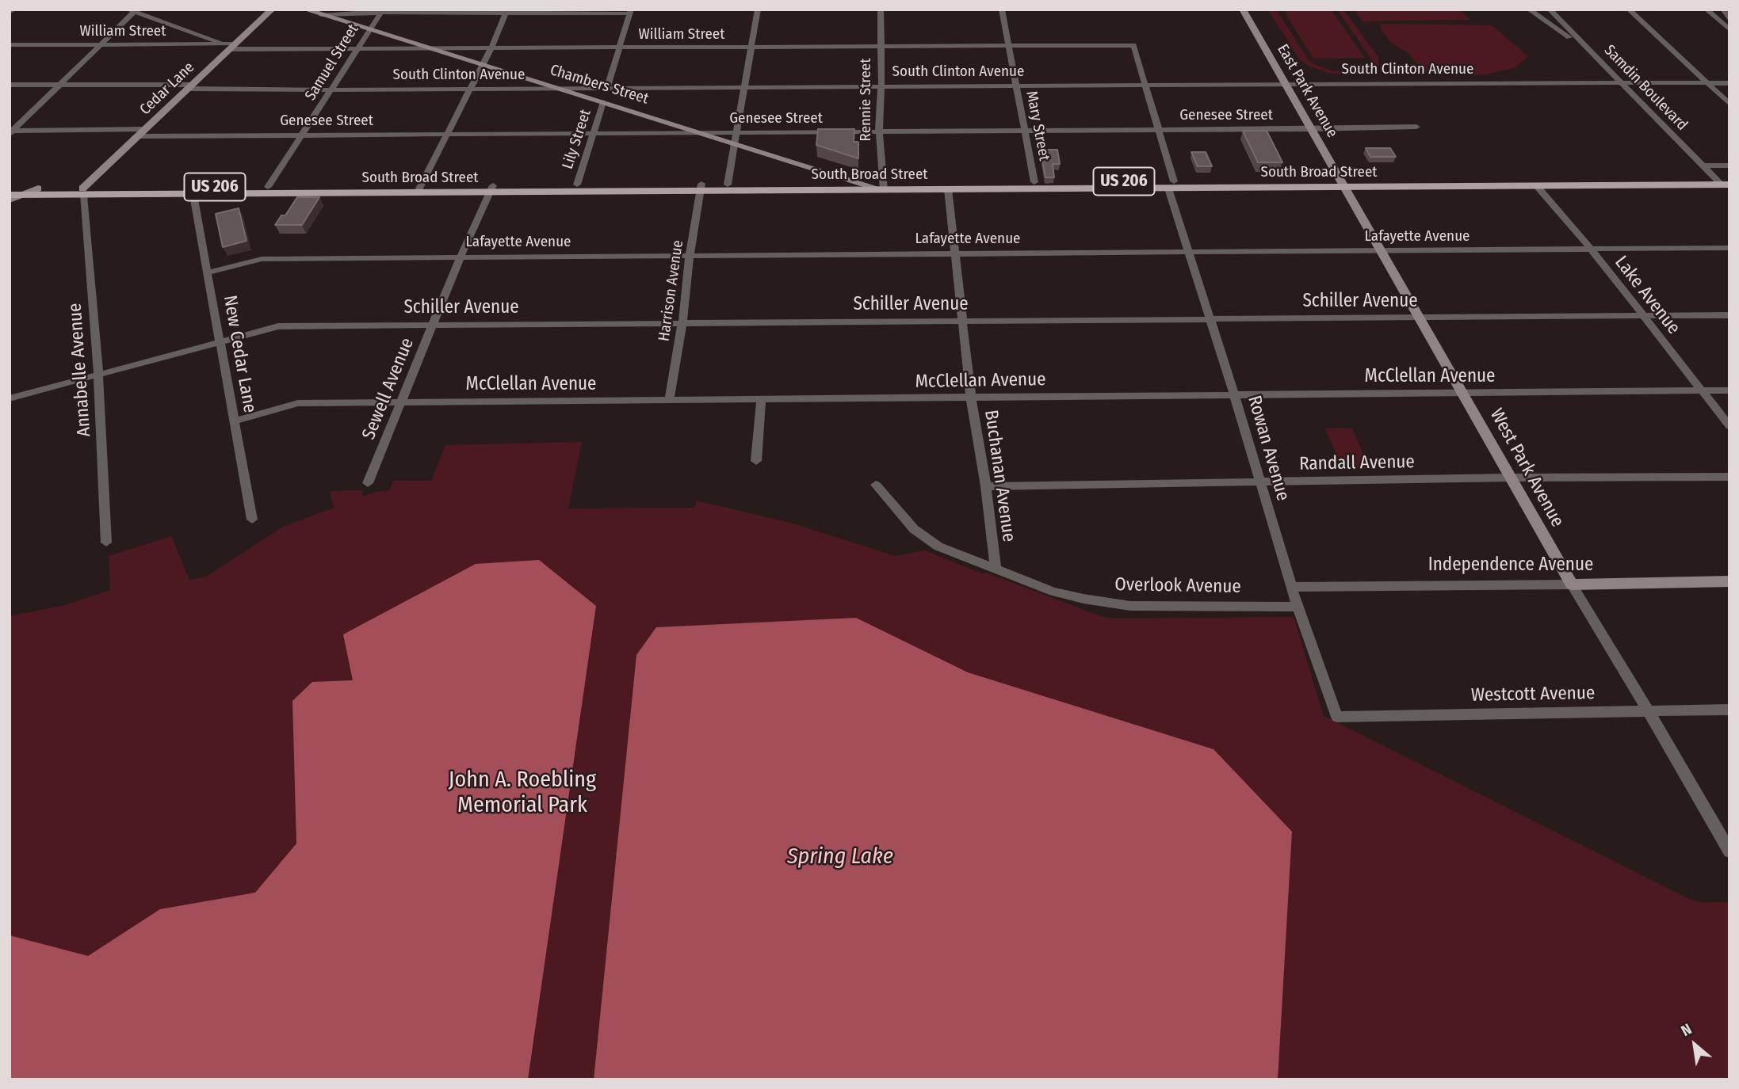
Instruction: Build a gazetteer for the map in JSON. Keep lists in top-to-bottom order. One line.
{"streets":{"main road":["South Broad Street","US 206"],"street":["William Street","Samuel Street","South Clinton Avenue","Chambers Street","Samdin Boulevard","Cedar Lane","East Park Avenue","Rennie Street","Genesee Street","Mary Street","Lily Street","Lafayette Avenue","Harrison Avenue","Lake Avenue","Schiller Avenue","New Cedar Lane","Annabelle Avenue","McClellan Avenue","Sewell Avenue","Rowan Avenue","Randall Avenue","West Park Avenue","Buchanan Avenue","Independence Avenue","Overlook Avenue","Westcott Avenue"]},"crossings":[["William Street","Samuel Street"],["William Street","Chambers Street"],["William Street","Cedar Lane"],["William Street","Rennie Street"],["William Street","Mary Street"],["William Street","Rowan Avenue"],["Samuel Street","South Clinton Avenue"],["Samuel Street","Chambers Street"],["Samuel Street","Genesee Street"],["Samuel Street","South Broad Street"],["South Clinton Avenue","Chambers Street"],["South Clinton Avenue","Samdin Boulevard"],["South Clinton Avenue","Cedar Lane"],["South Clinton Avenue","East Park Avenue"],["South Clinton Avenue","Rennie Street"],["South Clinton Avenue","Mary Street"],["South Clinton Avenue","Rowan Avenue"],["Chambers Street","Rennie Street"],["Chambers Street","Genesee Street"],["Chambers Street","Lily Street"],["Chambers Street","South Broad Street"],["Samdin Boulevard","South Broad Street"],["Cedar Lane","Genesee Street"],["Cedar Lane","South Broad Street"],["Cedar Lane","Annabelle Avenue"],["East Park Avenue","Genesee Street"],["East Park Avenue","South Broad Street"],["East Park Avenue","West Park Avenue"],["Rennie Street","Genesee Street"],["Rennie Street","South Broad Street"],["Genesee Street","Mary Street"],["Genesee Street","Lily Street"],["Genesee Street","Rowan Avenue"],["Mary Street","South Broad Street"],["Lily Street","South Broad Street"],["South Broad Street","Harrison Avenue"],["South Broad Street","Lake Avenue"],["South Broad Street","New Cedar Lane"],["South Broad Street","Annabelle Avenue"],["South Broad Street","Sewell Avenue"],["South Broad Street","Rowan Avenue"],["South Broad Street","West Park Avenue"],["South Broad Street","Buchanan Avenue"],["Lafayette Avenue","Harrison Avenue"],["Lafayette Avenue","Lake Avenue"],["Lafayette Avenue","New Cedar Lane"],["Lafayette Avenue","Sewell Avenue"],["Lafayette Avenue","Rowan Avenue"],["Lafayette Avenue","West Park Avenue"],["Lafayette Avenue","Buchanan Avenue"],["Harrison Avenue","Schiller Avenue"],["Harrison Avenue","McClellan Avenue"],["Lake Avenue","Schiller Avenue"],["Lake Avenue","McClellan Avenue"],["Schiller Avenue","New Cedar Lane"],["Schiller Avenue","Annabelle Avenue"],["Schiller Avenue","Sewell Avenue"],["Schiller Avenue","Rowan Avenue"],["Schiller Avenue","West Park Avenue"],["Schiller Avenue","Buchanan Avenue"],["New Cedar Lane","McClellan Avenue"],["McClellan Avenue","Sewell Avenue"],["McClellan Avenue","Rowan Avenue"],["McClellan Avenue","West Park Avenue"],["McClellan Avenue","Buchanan Avenue"],["Rowan Avenue","Randall Avenue"],["Rowan Avenue","Independence Avenue"],["Rowan Avenue","Overlook Avenue"],["Rowan Avenue","Westcott Avenue"],["Randall Avenue","West Park Avenue"],["Randall Avenue","Buchanan Avenue"],["West Park Avenue","Independence Avenue"],["West Park Avenue","Westcott Avenue"],["Buchanan Avenue","Overlook Avenue"]],"water":["Spring Lake"],"parks":["John A. Roebling Memorial Park"],"north":"top left"}
